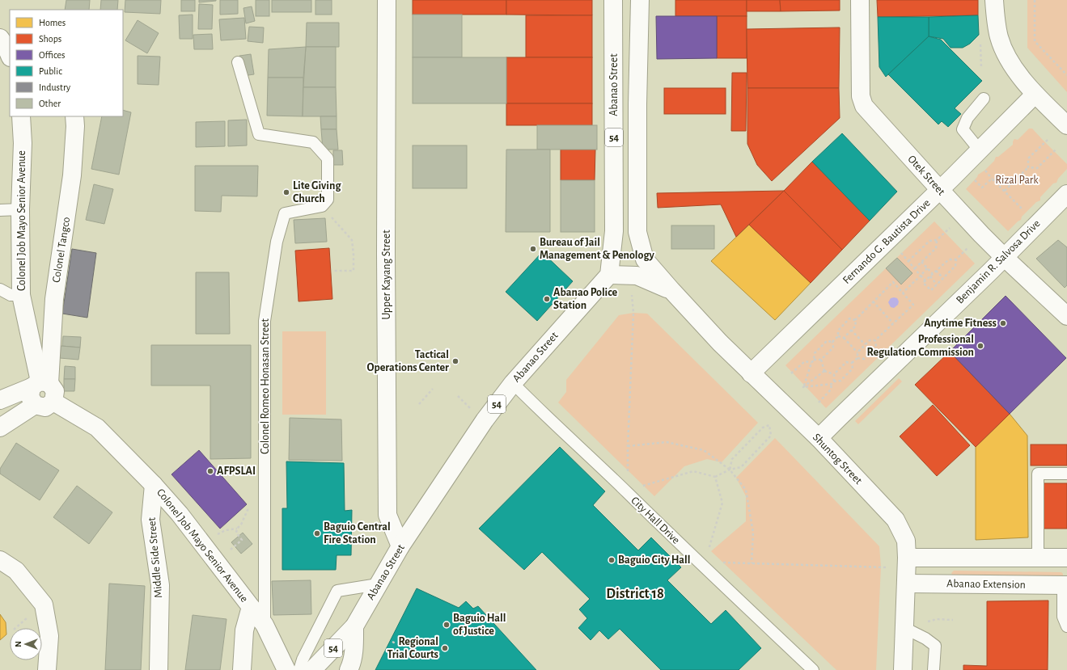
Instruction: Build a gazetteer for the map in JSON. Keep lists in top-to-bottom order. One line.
{"streets":{"main road":["Abanao Street","54","Otek Street","Colonel Job Mayo Senior Avenue","Fernando G. Bautista Drive","Colonel Tangco","Benjamin R. Salvosa Drive","Upper Kayang Street","Shuntog Street","Middle Side Street","Abanao Extension"],"lane":["Colonel Romeo Honasan Street","City Hall Drive"]},"crossings":[["Abanao Street","Upper Kayang Street"],["Abanao Street","Shuntog Street"],["Abanao Street","City Hall Drive"],["54","Shuntog Street"],["Otek Street","Fernando G. Bautista Drive"],["Otek Street","Benjamin R. Salvosa Drive"],["Colonel Job Mayo Senior Avenue","Colonel Tangco"],["Colonel Job Mayo Senior Avenue","Colonel Romeo Honasan Street"],["Colonel Job Mayo Senior Avenue","Middle Side Street"],["Fernando G. Bautista Drive","Shuntog Street"],["Benjamin R. Salvosa Drive","Shuntog Street"],["Shuntog Street","Abanao Extension"]],"districts":["District 18"],"parks":["Rizal Park"],"places":["Lite Giving Church","Bureau of Jail Management & Penology","Abanao Police Station","Anytime Fitness","Professional Regulation Commission","Tactical Operations Center","AFPSLAI","Baguio Central Fire Station","Baguio City Hall","Baguio Hall of Justice","Regional Trial Courts"],"legend":["Homes","Shops","Offices","Public","Industry","Other"],"north":"left"}
